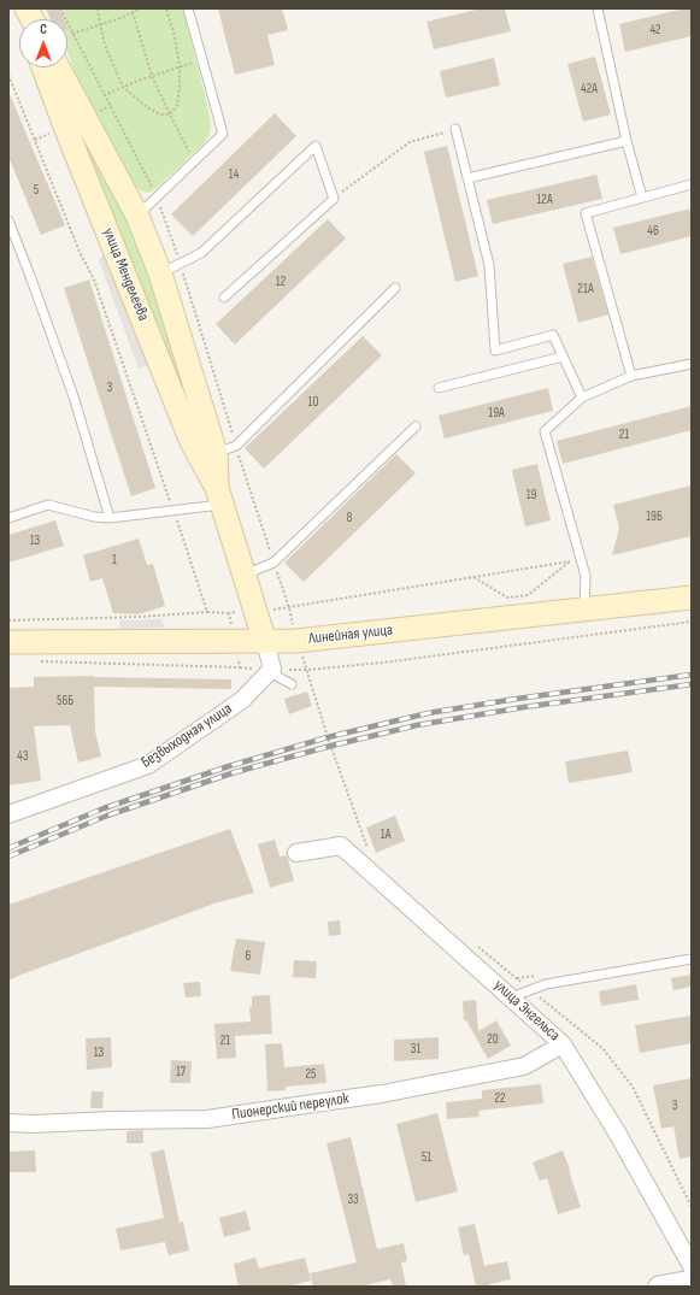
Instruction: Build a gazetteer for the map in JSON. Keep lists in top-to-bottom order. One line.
{"streets":{"main road":["улица Менделеева","Линейная улица"],"street":["Безвыходная улица","улица Энгельса","Пионерский переулок"]},"crossings":[["улица Менделеева","Линейная улица"],["улица Энгельса","Пионерский переулок"]],"house_numbers":["42","42А","14","5","12А","46","12","21А","3","10","19А","21","19","19Б","8","13","1","56Б","43","1А","6","20","21","31","13","17","25","22","3","51","33"],"north":"top"}
